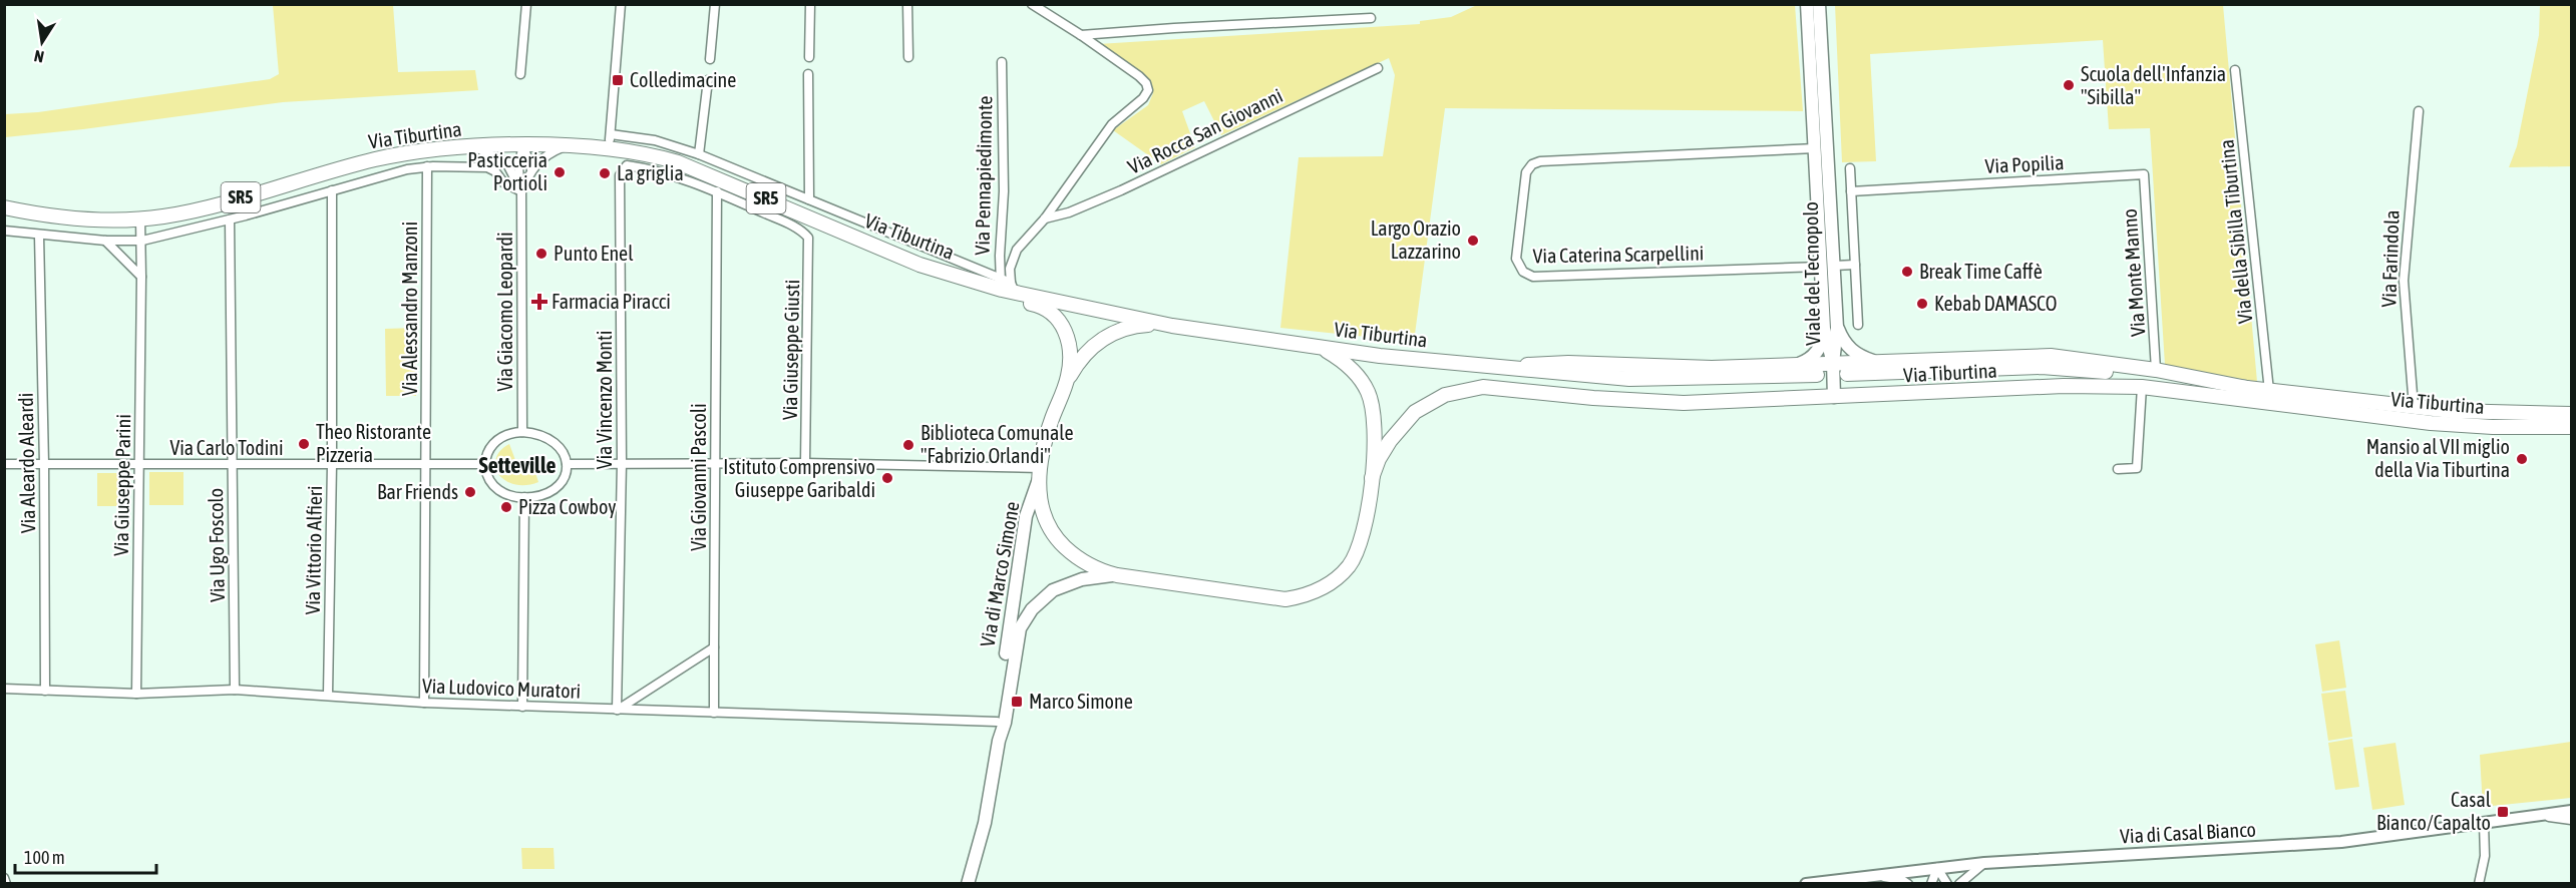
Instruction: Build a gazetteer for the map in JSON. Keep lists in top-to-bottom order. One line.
{"streets":{"main road":["Via Tiburtina","SR5","Viale del Tecnopolo","Via di Marco Simone"],"street":["Via Rocca San Giovanni","Via Popilia","Via Pennapiedimonte","Via della Sibilla Tiburtina","Via Caterina Scarpellini","Via Farindola","Via Monte Manno","Via Alessandro Manzoni","Via Giacomo Leopardi","Via Giuseppe Giusti","Via Vincenzo Monti","Via Carlo Todini","Via Aleardo Aleardi","Via Giovanni Pascoli","Via Giuseppe Parini","Via Ugo Foscolo","Via Vittorio Alfieri","Via Ludovico Muratori","Via di Casal Bianco"]},"crossings":[["Via Tiburtina","Via Pennapiedimonte"],["Via Tiburtina","Via della Sibilla Tiburtina"],["Via Tiburtina","Via Farindola"],["Via Tiburtina","Via Giacomo Leopardi"],["Via Tiburtina","Via Giuseppe Parini"],["Via Tiburtina","Via di Marco Simone"],["Via Popilia","Via Monte Manno"],["Via Caterina Scarpellini","Viale del Tecnopolo"],["Via Alessandro Manzoni","Via Carlo Todini"],["Via Alessandro Manzoni","Via Ludovico Muratori"],["Via Giacomo Leopardi","Via Carlo Todini"],["Via Giuseppe Giusti","Via Vincenzo Monti"],["Via Giuseppe Giusti","Via Giovanni Pascoli"],["Via Vincenzo Monti","Via Giovanni Pascoli"],["Via Vincenzo Monti","Via Ludovico Muratori"],["Via Carlo Todini","Via Aleardo Aleardi"],["Via Carlo Todini","Via Giuseppe Parini"],["Via Carlo Todini","Via Ugo Foscolo"],["Via Carlo Todini","Via Vittorio Alfieri"],["Via Aleardo Aleardi","Via Ludovico Muratori"],["Via Giovanni Pascoli","Via Ludovico Muratori"],["Via Giuseppe Parini","Via Ludovico Muratori"],["Via Ugo Foscolo","Via Ludovico Muratori"],["Via Vittorio Alfieri","Via Ludovico Muratori"],["Via di Marco Simone","Via Ludovico Muratori"]],"districts":["Setteville"],"places":{"transit":["Colledimacine","Marco Simone","Casal Bianco/Capalto"],"other":["Scuola dell'Infanzia \"Sibilla\"","Pasticceria Portioli","La griglia","Largo Orazio Lazzarino","Punto Enel","Break Time Caffè","Kebab DAMASCO","Theo Ristorante Pizzeria","Biblioteca Comunale \"Fabrizio Orlandi\"","Mansio al VII miglio della Via Tiburtina","Istituto Comprensivo Giuseppe Garibaldi","Bar Friends","Pizza Cowboy"],"health":["Farmacia Piracci"]},"scale_bar":"100 m","north":"bottom"}
